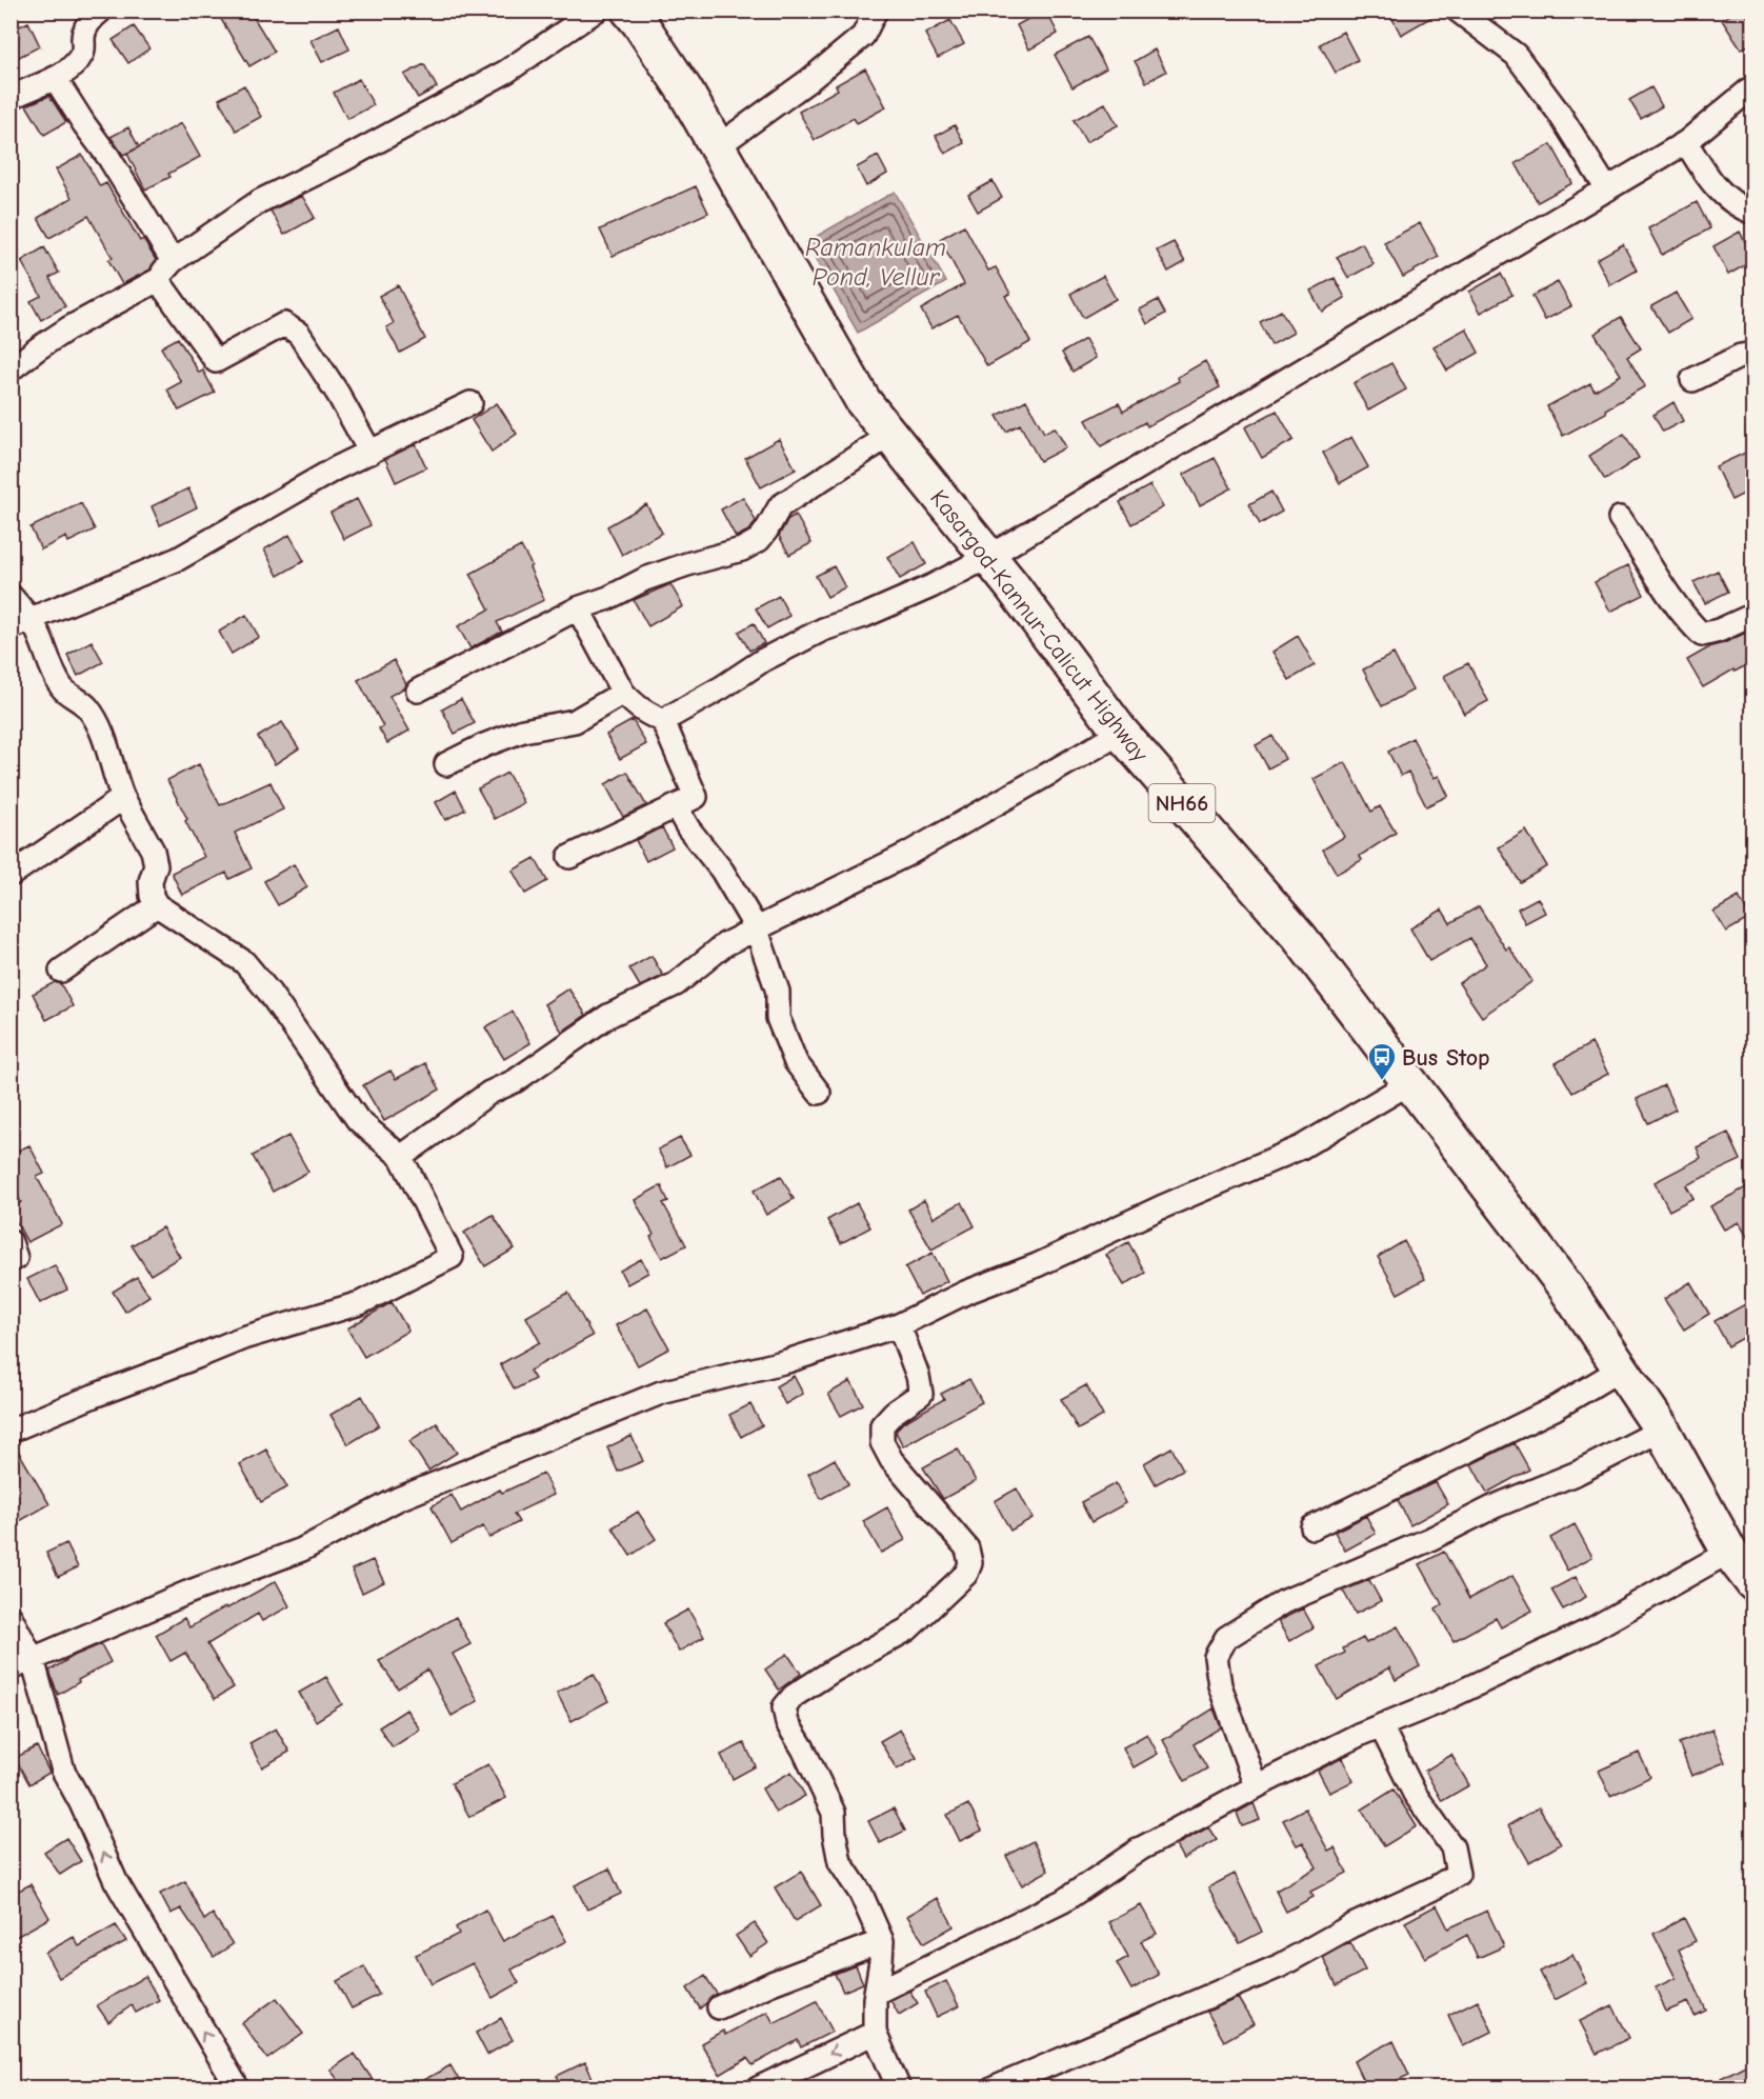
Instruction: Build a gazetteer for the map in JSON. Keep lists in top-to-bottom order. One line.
{"streets":{"highway":["Kasargod-Kannur-Calicut Highway","NH66"]},"water":["Ramankulam Pond, Vellur"],"places":{"bus stop":["Bus Stop"]}}
